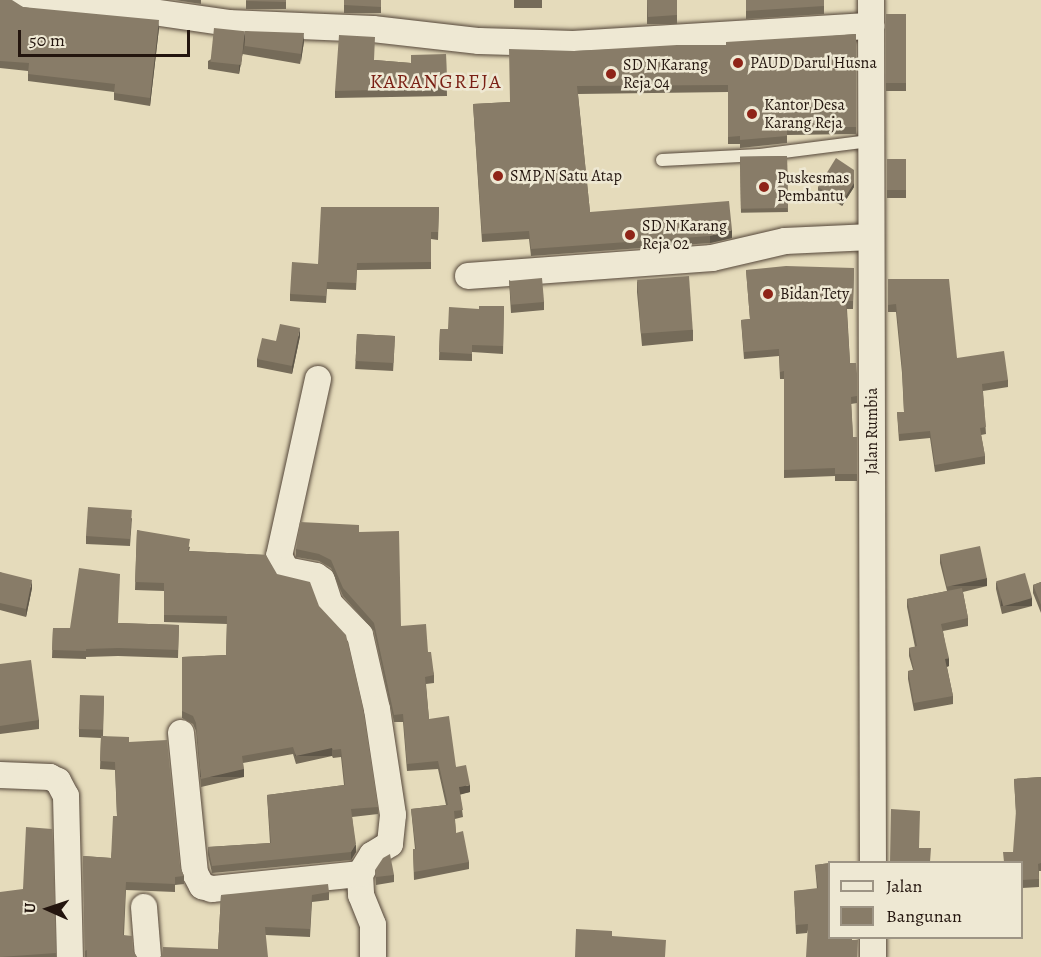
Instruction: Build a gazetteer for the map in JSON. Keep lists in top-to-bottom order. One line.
{"streets":{"street":["Jalan Rumbia"]},"districts":["KARANGREJA"],"places":["PAUD Darul Husna","SD N Karang Reja 04","Kantor Desa Karang Reja","SMP N Satu Atap","Puskesmas Pembantu","SD N Karang Reja 02","Bidan Tety"],"legend":["Jalan","Bangunan"],"scale_bar":"50 m","north":"left"}
